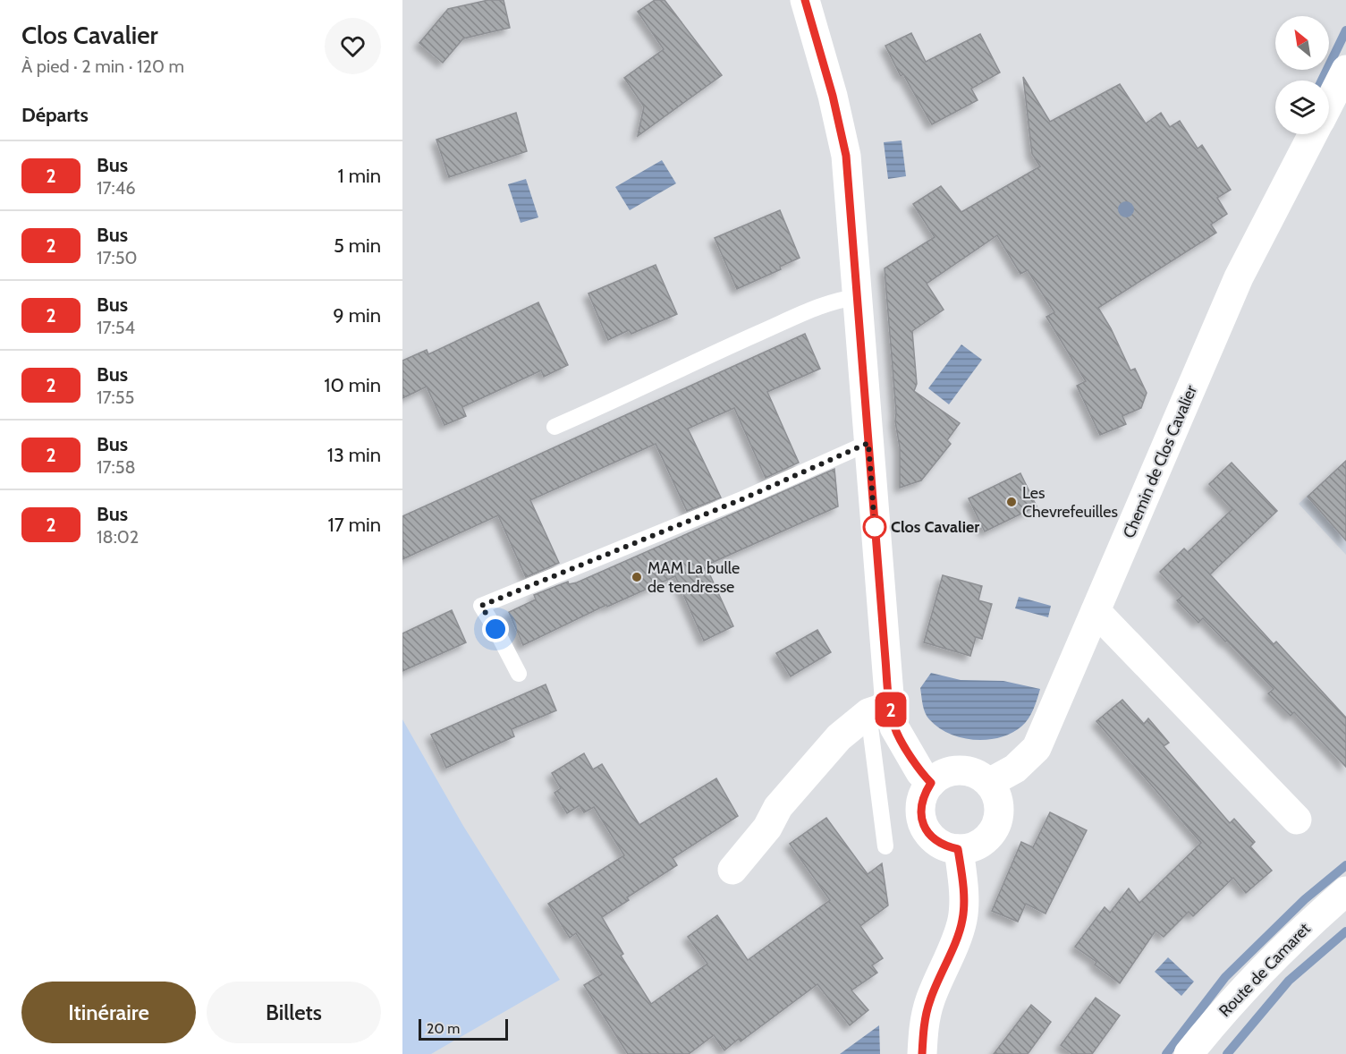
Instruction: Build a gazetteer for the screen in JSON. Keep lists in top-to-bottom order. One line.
{"streets":{"street":["Chemin de Clos Cavalier","Route de Camaret"]},"places":["Les Chevrefeuilles","Clos Cavalier","MAM La bulle de tendresse"],"lines":["bus line 2"],"scale_bar":"20 m","north":"top left","page":{"heading":[["Clos Cavalier","À pied · 2 min · 120 m"],"Départs"],"on_map":"2","list":[{"mark":"2","name":"Bus","note":"17:46","value":"1 min"},{"mark":"2","name":"Bus","note":"17:50","value":"5 min"},{"mark":"2","name":"Bus","note":"17:54","value":"9 min"},{"mark":"2","name":"Bus","note":"17:55","value":"10 min"},{"mark":"2","name":"Bus","note":"17:58","value":"13 min"},{"mark":"2","name":"Bus","note":"18:02","value":"17 min"}],"buttons":["Itinéraire","Billets"],"scale":"20 m"}}
